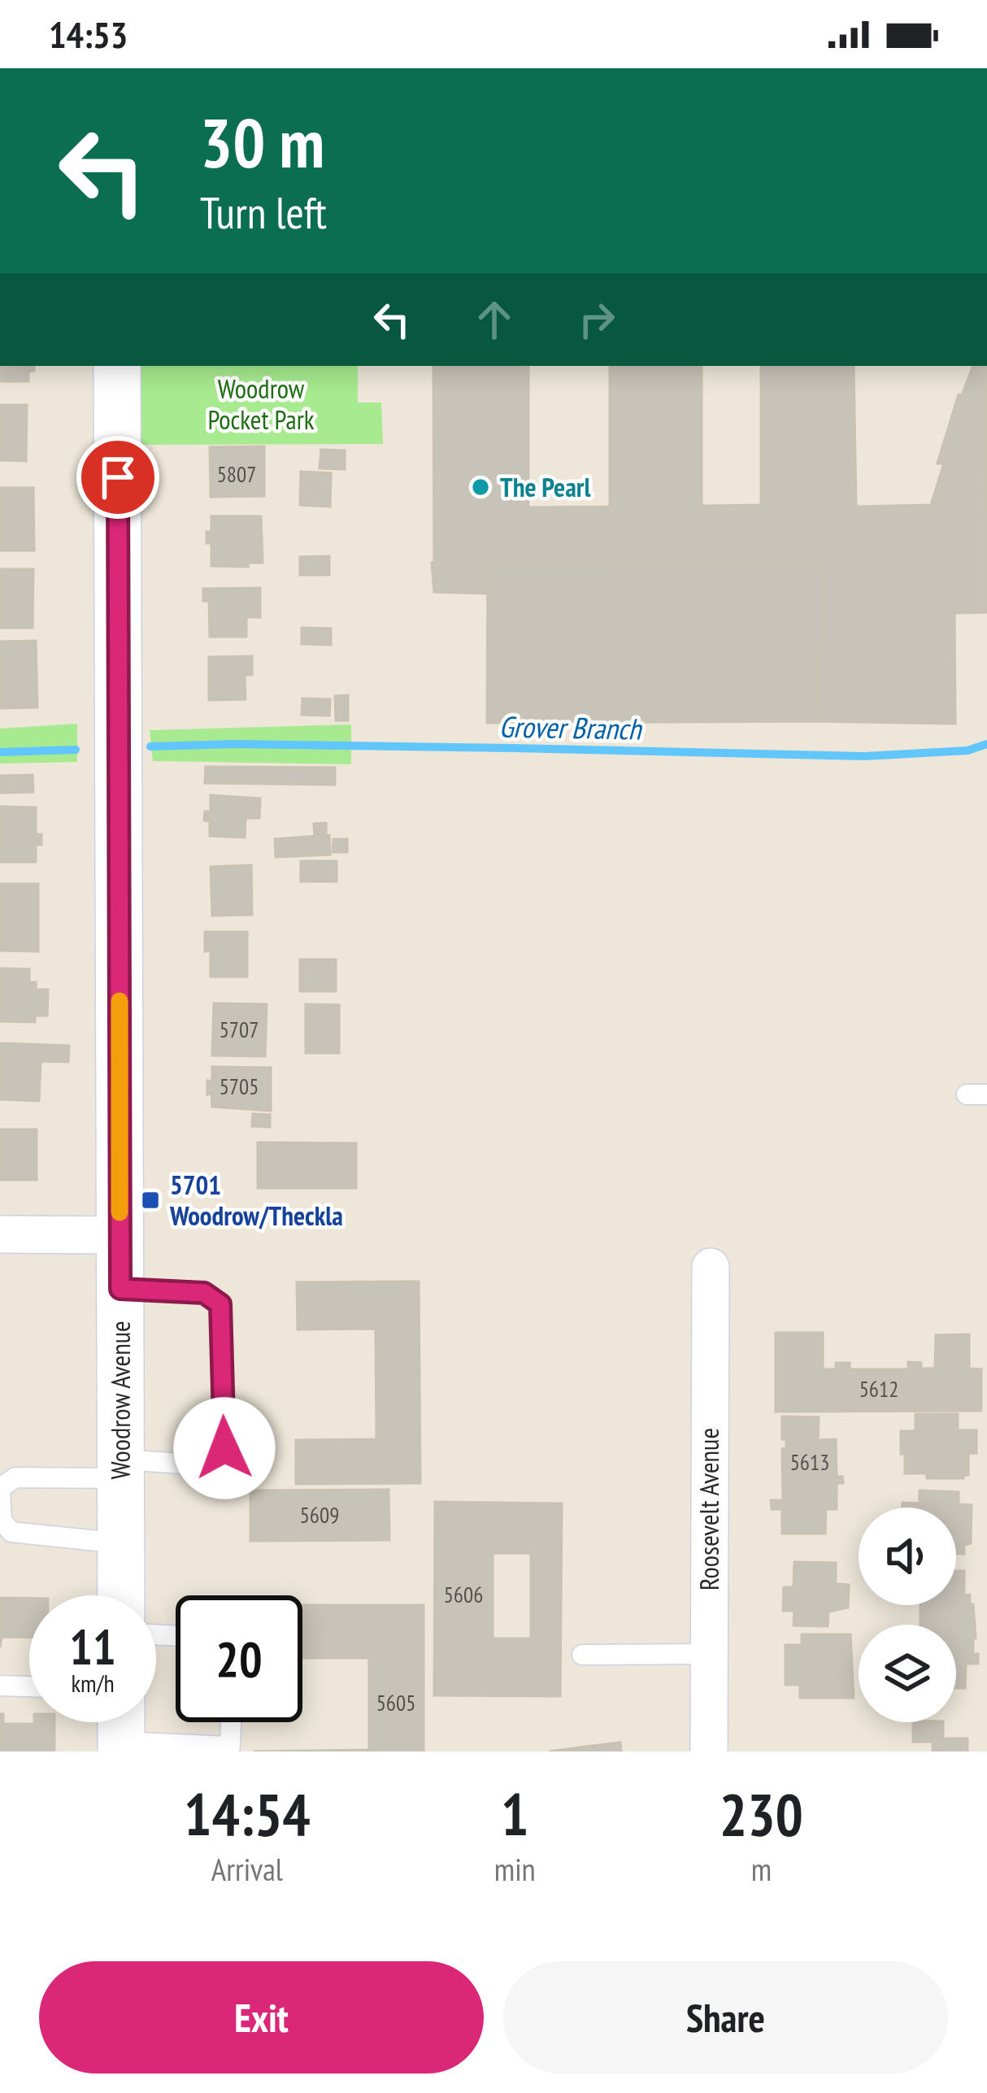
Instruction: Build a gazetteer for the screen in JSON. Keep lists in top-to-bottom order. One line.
{"streets":{"street":["Woodrow Avenue","Roosevelt Avenue"]},"water":["Grover Branch"],"parks":["Woodrow Pocket Park"],"places":{"other":["The Pearl"],"transit":["5701 Woodrow/Theckla"]},"house_numbers":["5807","5707","5705","5612","5613","5609","5606","5605"],"page":{"status":"14:53","turn":["30 m","Turn left"],"speed":"11 km/h","limit":"20","eta":["14:54","Arrival","1","min","230","m"],"buttons":["Exit","Share"]}}
